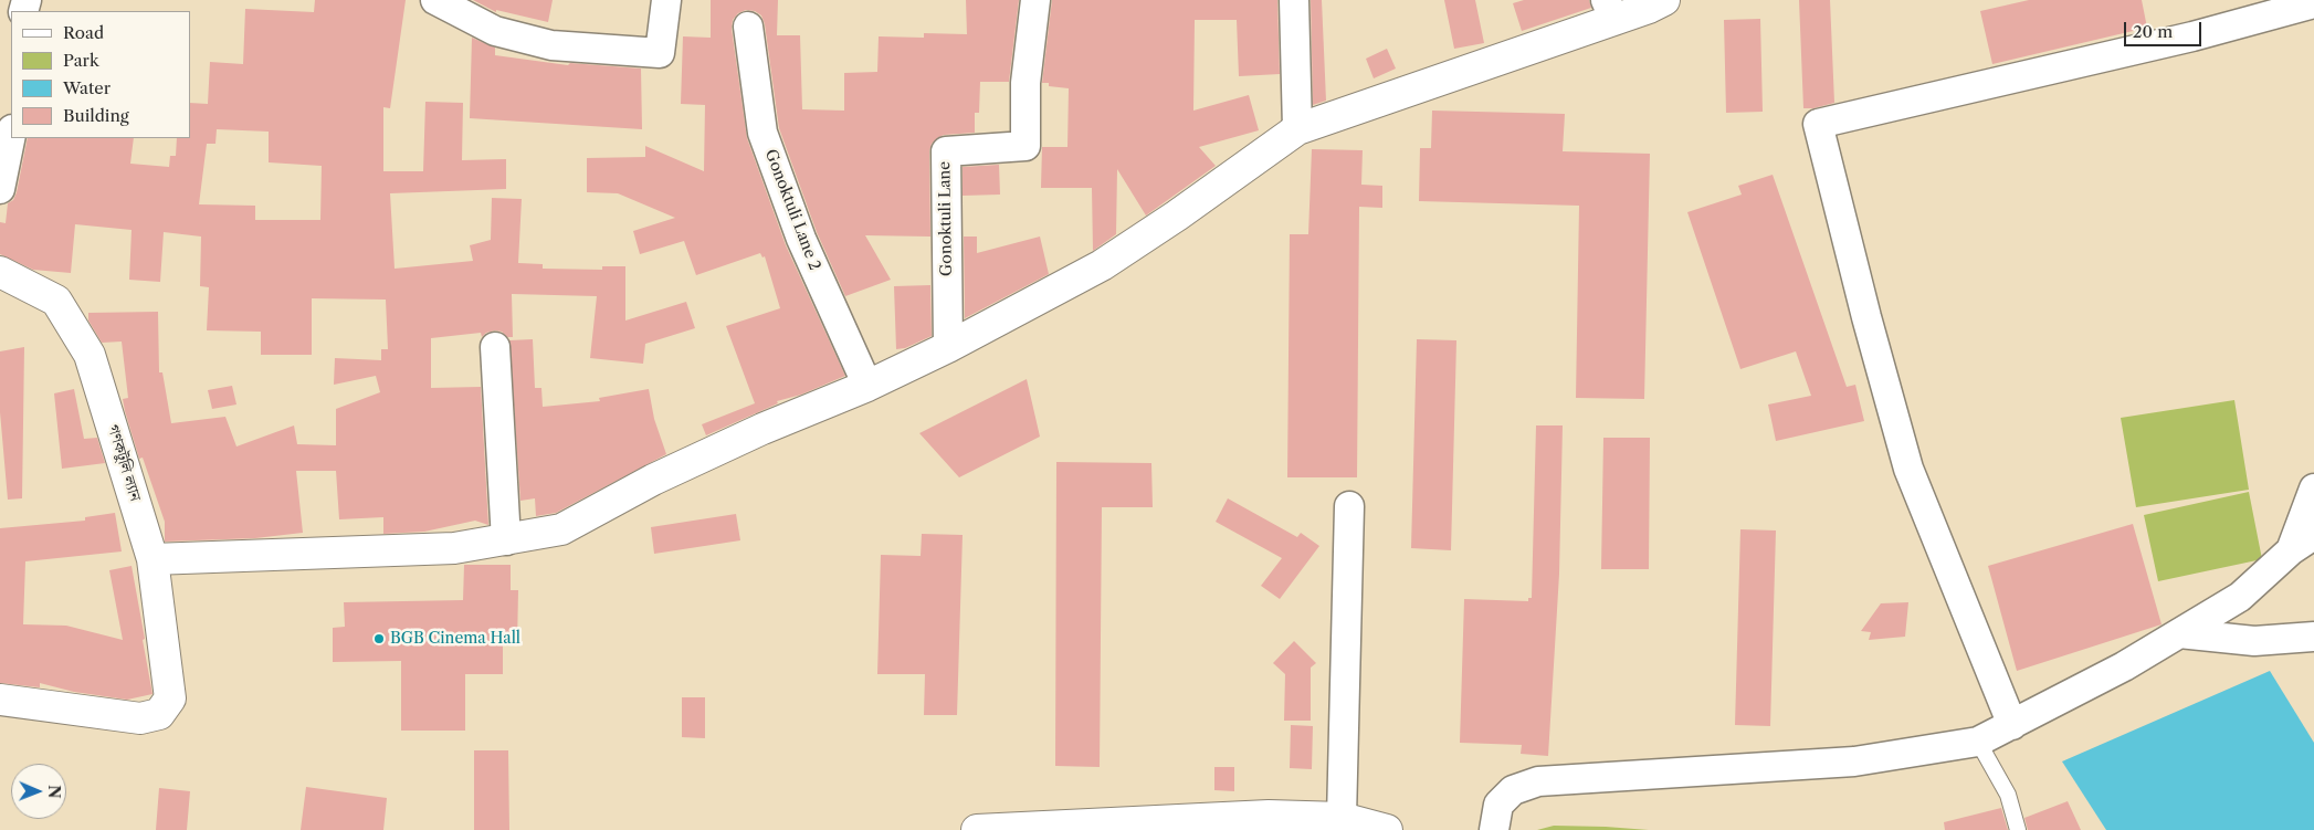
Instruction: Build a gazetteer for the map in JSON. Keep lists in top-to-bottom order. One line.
{"streets":{"street":["Gonoktuli Lane 2","Gonoktuli Lane","গণকটুলি ল্যান"]},"places":["BGB Cinema Hall"],"legend":["Road","Park","Water","Building"],"scale_bar":"20 m","north":"right"}
